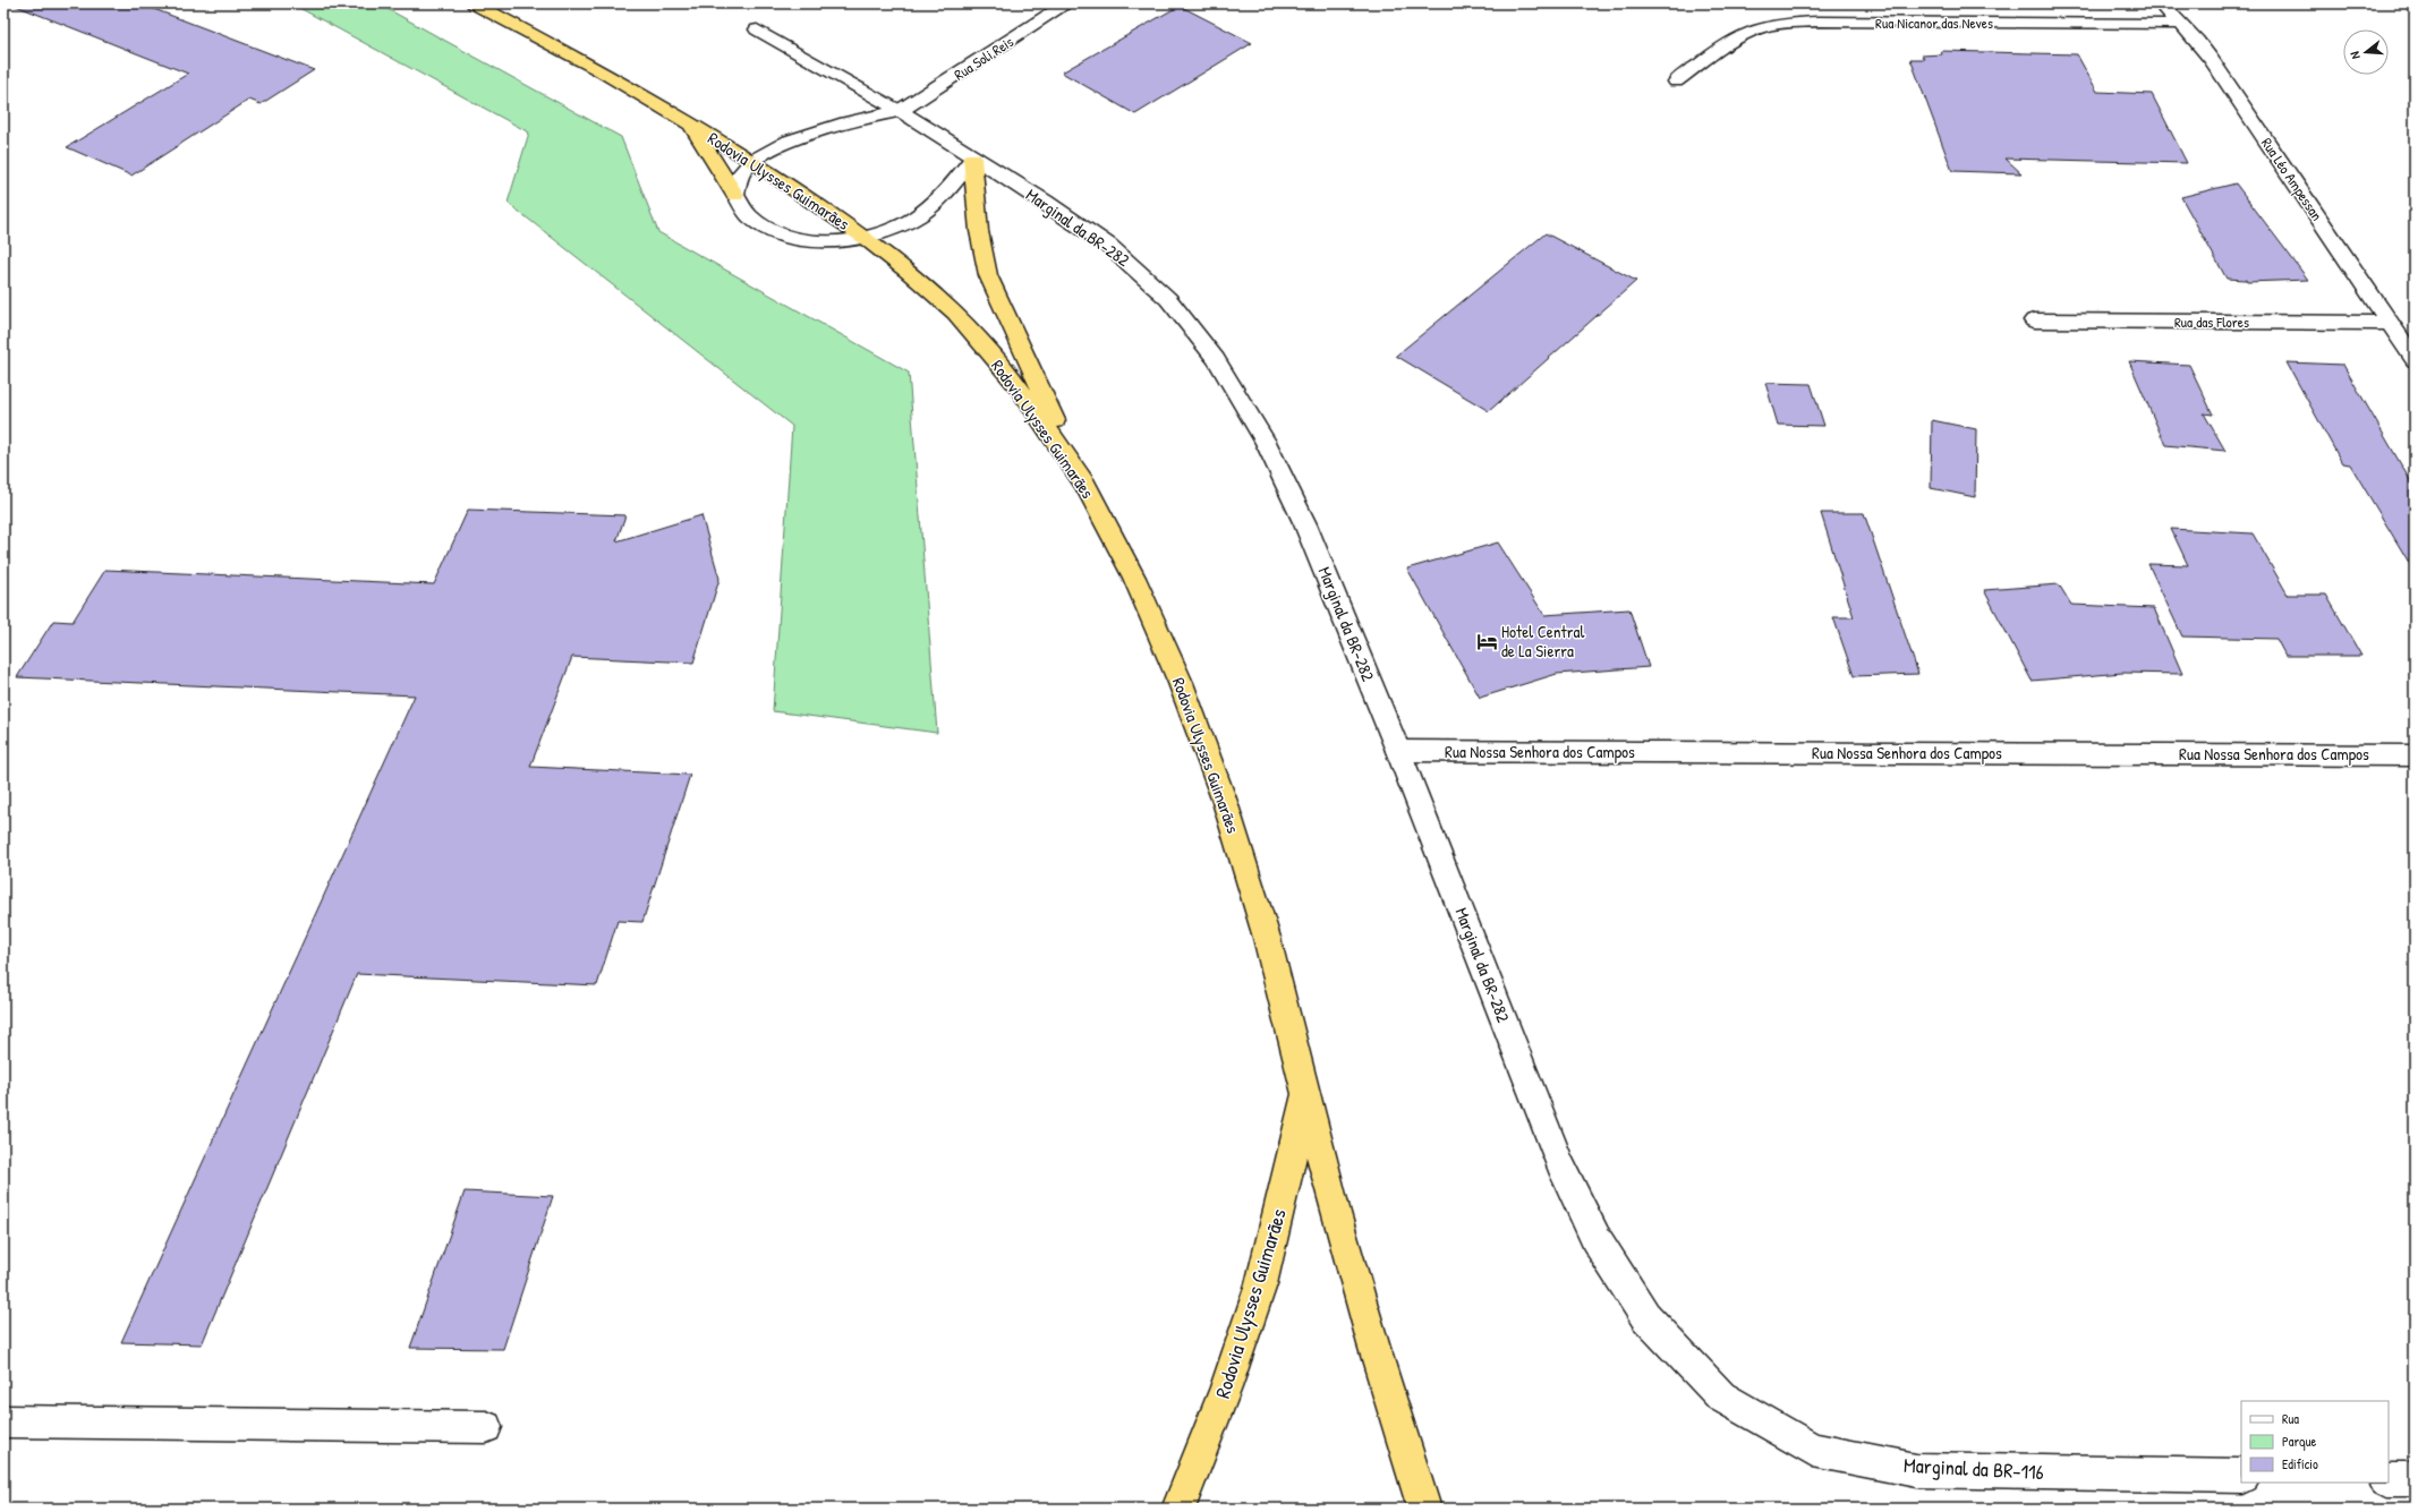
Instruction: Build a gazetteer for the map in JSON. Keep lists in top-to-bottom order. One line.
{"streets":{"highway":["Rodovia Ulysses Guimarães"],"street":["Rua Nicanor das Neves","Rua Soli Reis","Rua Léo Ampessan","Marginal da BR-282","Rua das Flores","Rua Nossa Senhora dos Campos","Marginal da BR-116"]},"crossings":[["Rua Nicanor das Neves","Rua Léo Ampessan"],["Rua Soli Reis","Marginal da BR-282"],["Rua Léo Ampessan","Rua das Flores"],["Marginal da BR-282","Rua Nossa Senhora dos Campos"],["Marginal da BR-282","Marginal da BR-116"]],"places":{"hotel":["Hotel Central de La Sierra"]},"legend":["Rua","Parque","Edifício"],"north":"left"}
